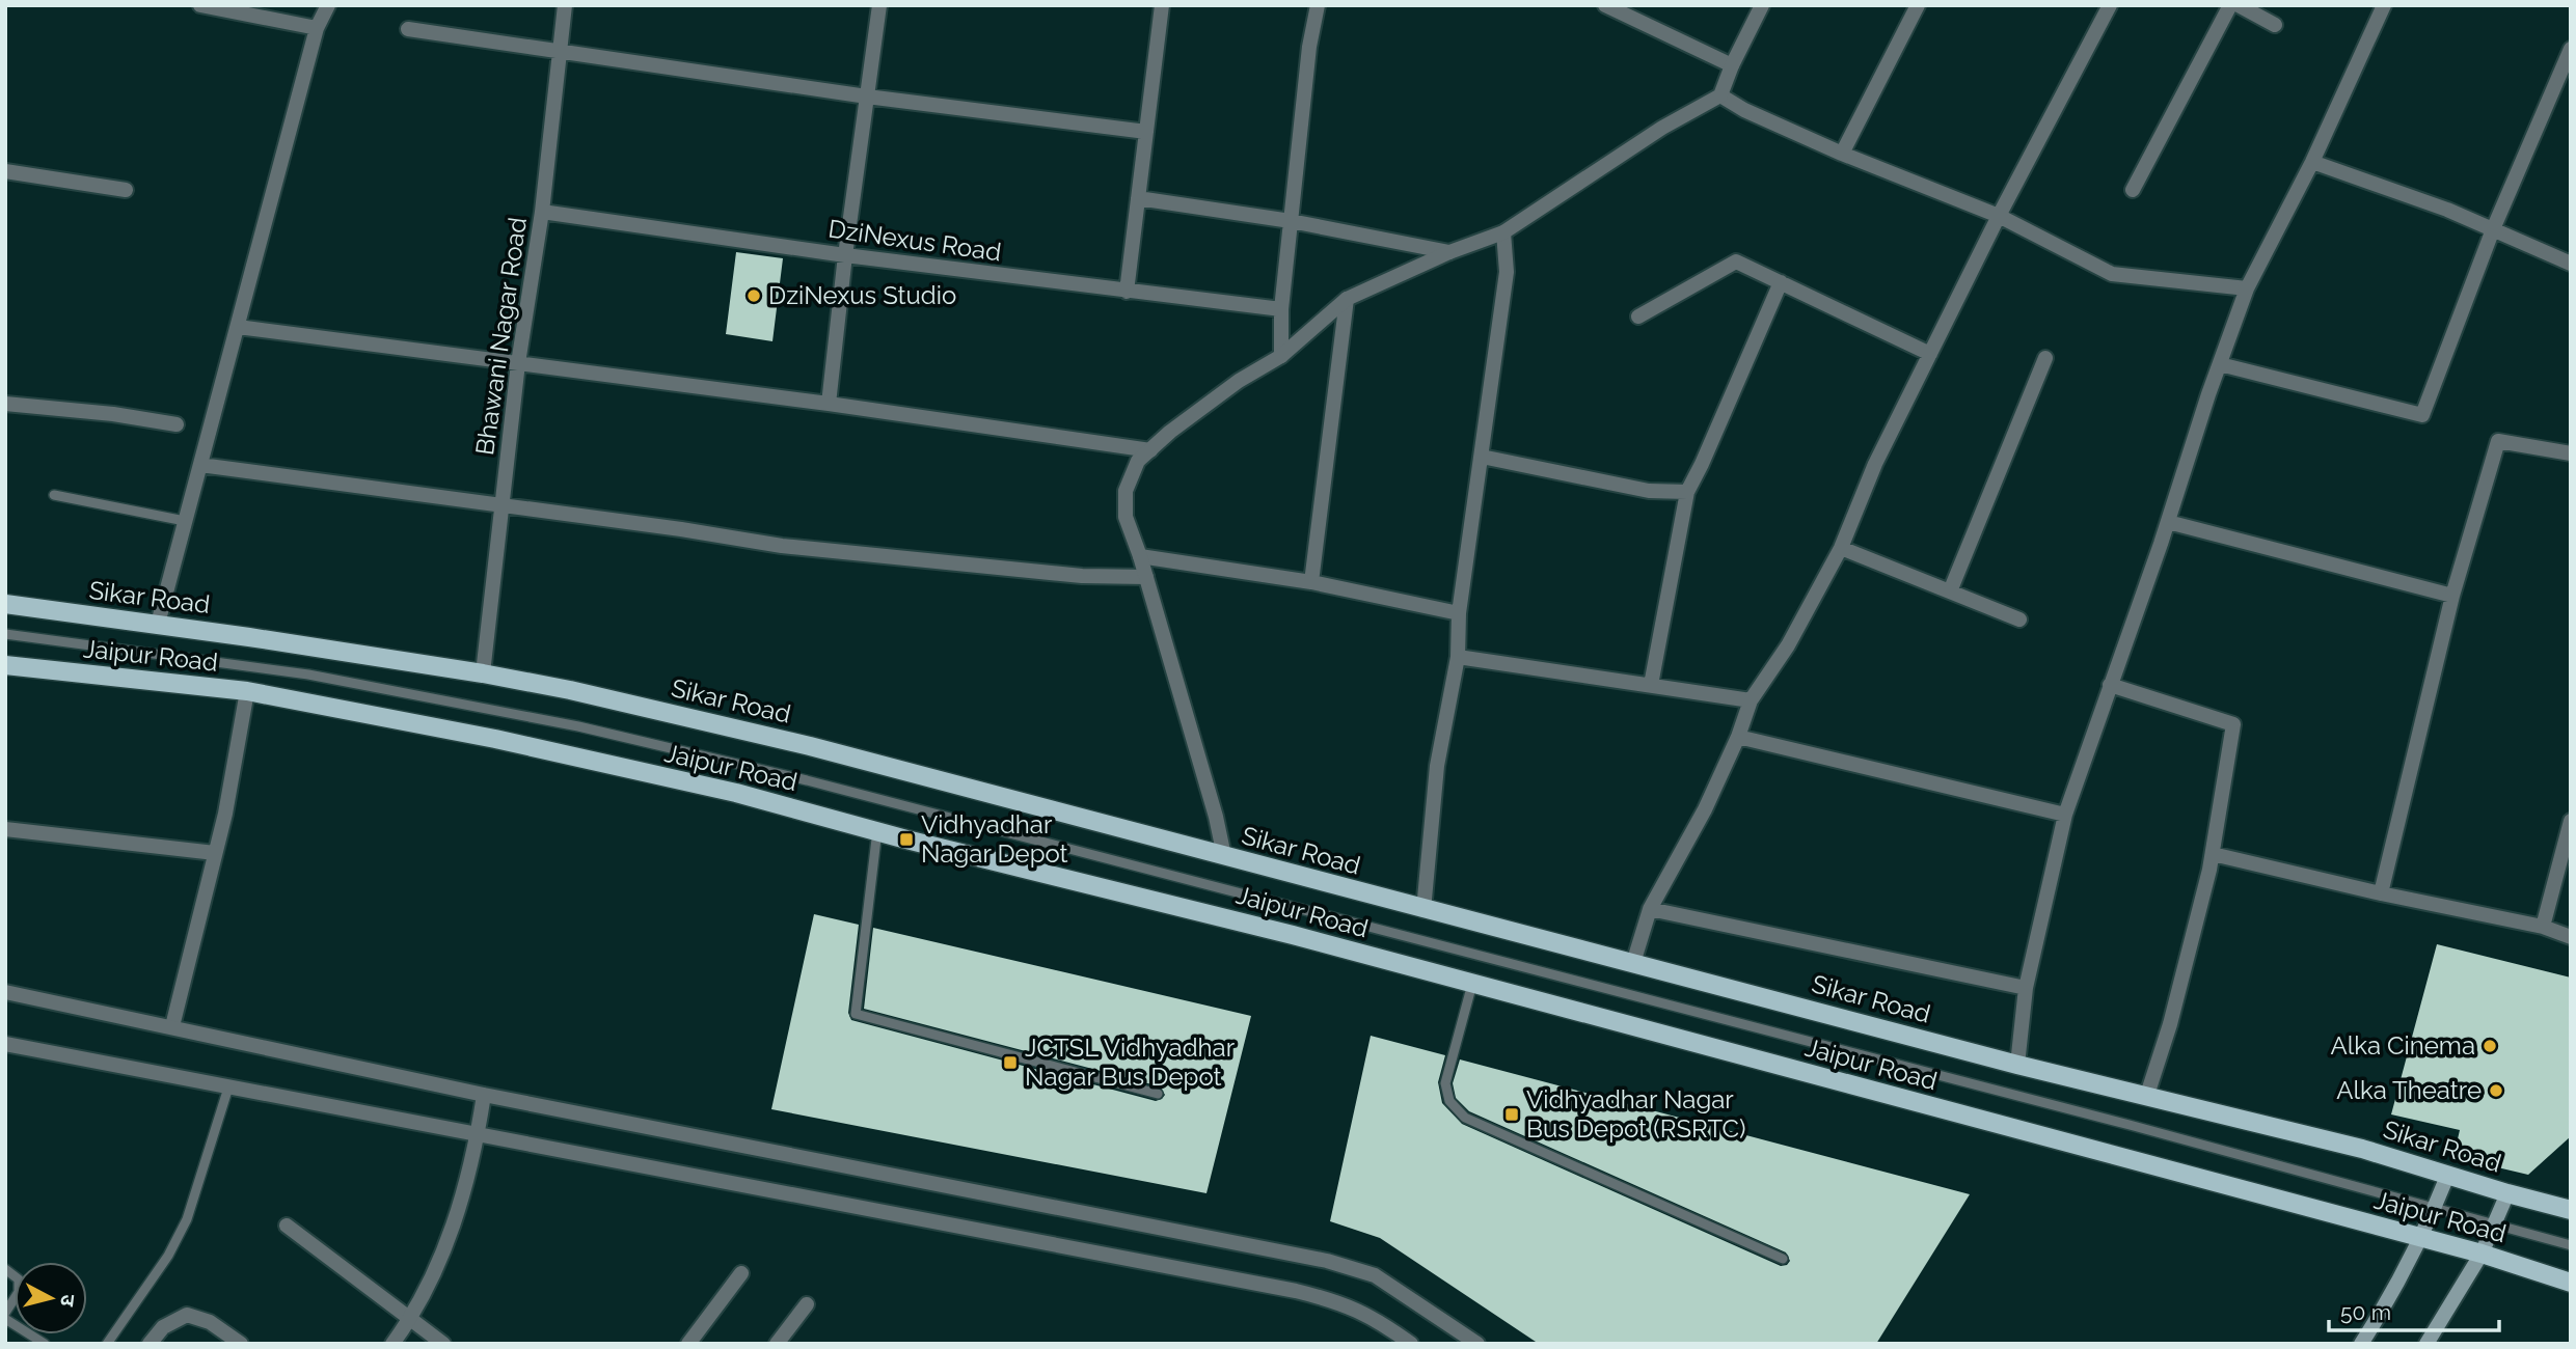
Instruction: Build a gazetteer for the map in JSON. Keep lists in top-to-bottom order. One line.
{"streets":{"main road":["Sikar Road","Jaipur Road"],"street":["DziNexus Road","Bhawani Nagar Road"]},"crossings":[["DziNexus Road","Bhawani Nagar Road"],["Bhawani Nagar Road","Sikar Road"]],"places":{"other":["DziNexus Studio","Alka Cinema","Alka Theatre"],"transit":["Vidhyadhar Nagar Depot","JCTSL Vidhyadhar Nagar Bus Depot","Vidhyadhar Nagar Bus Depot (RSRTC)"]},"scale_bar":"50 m","north":"right"}
